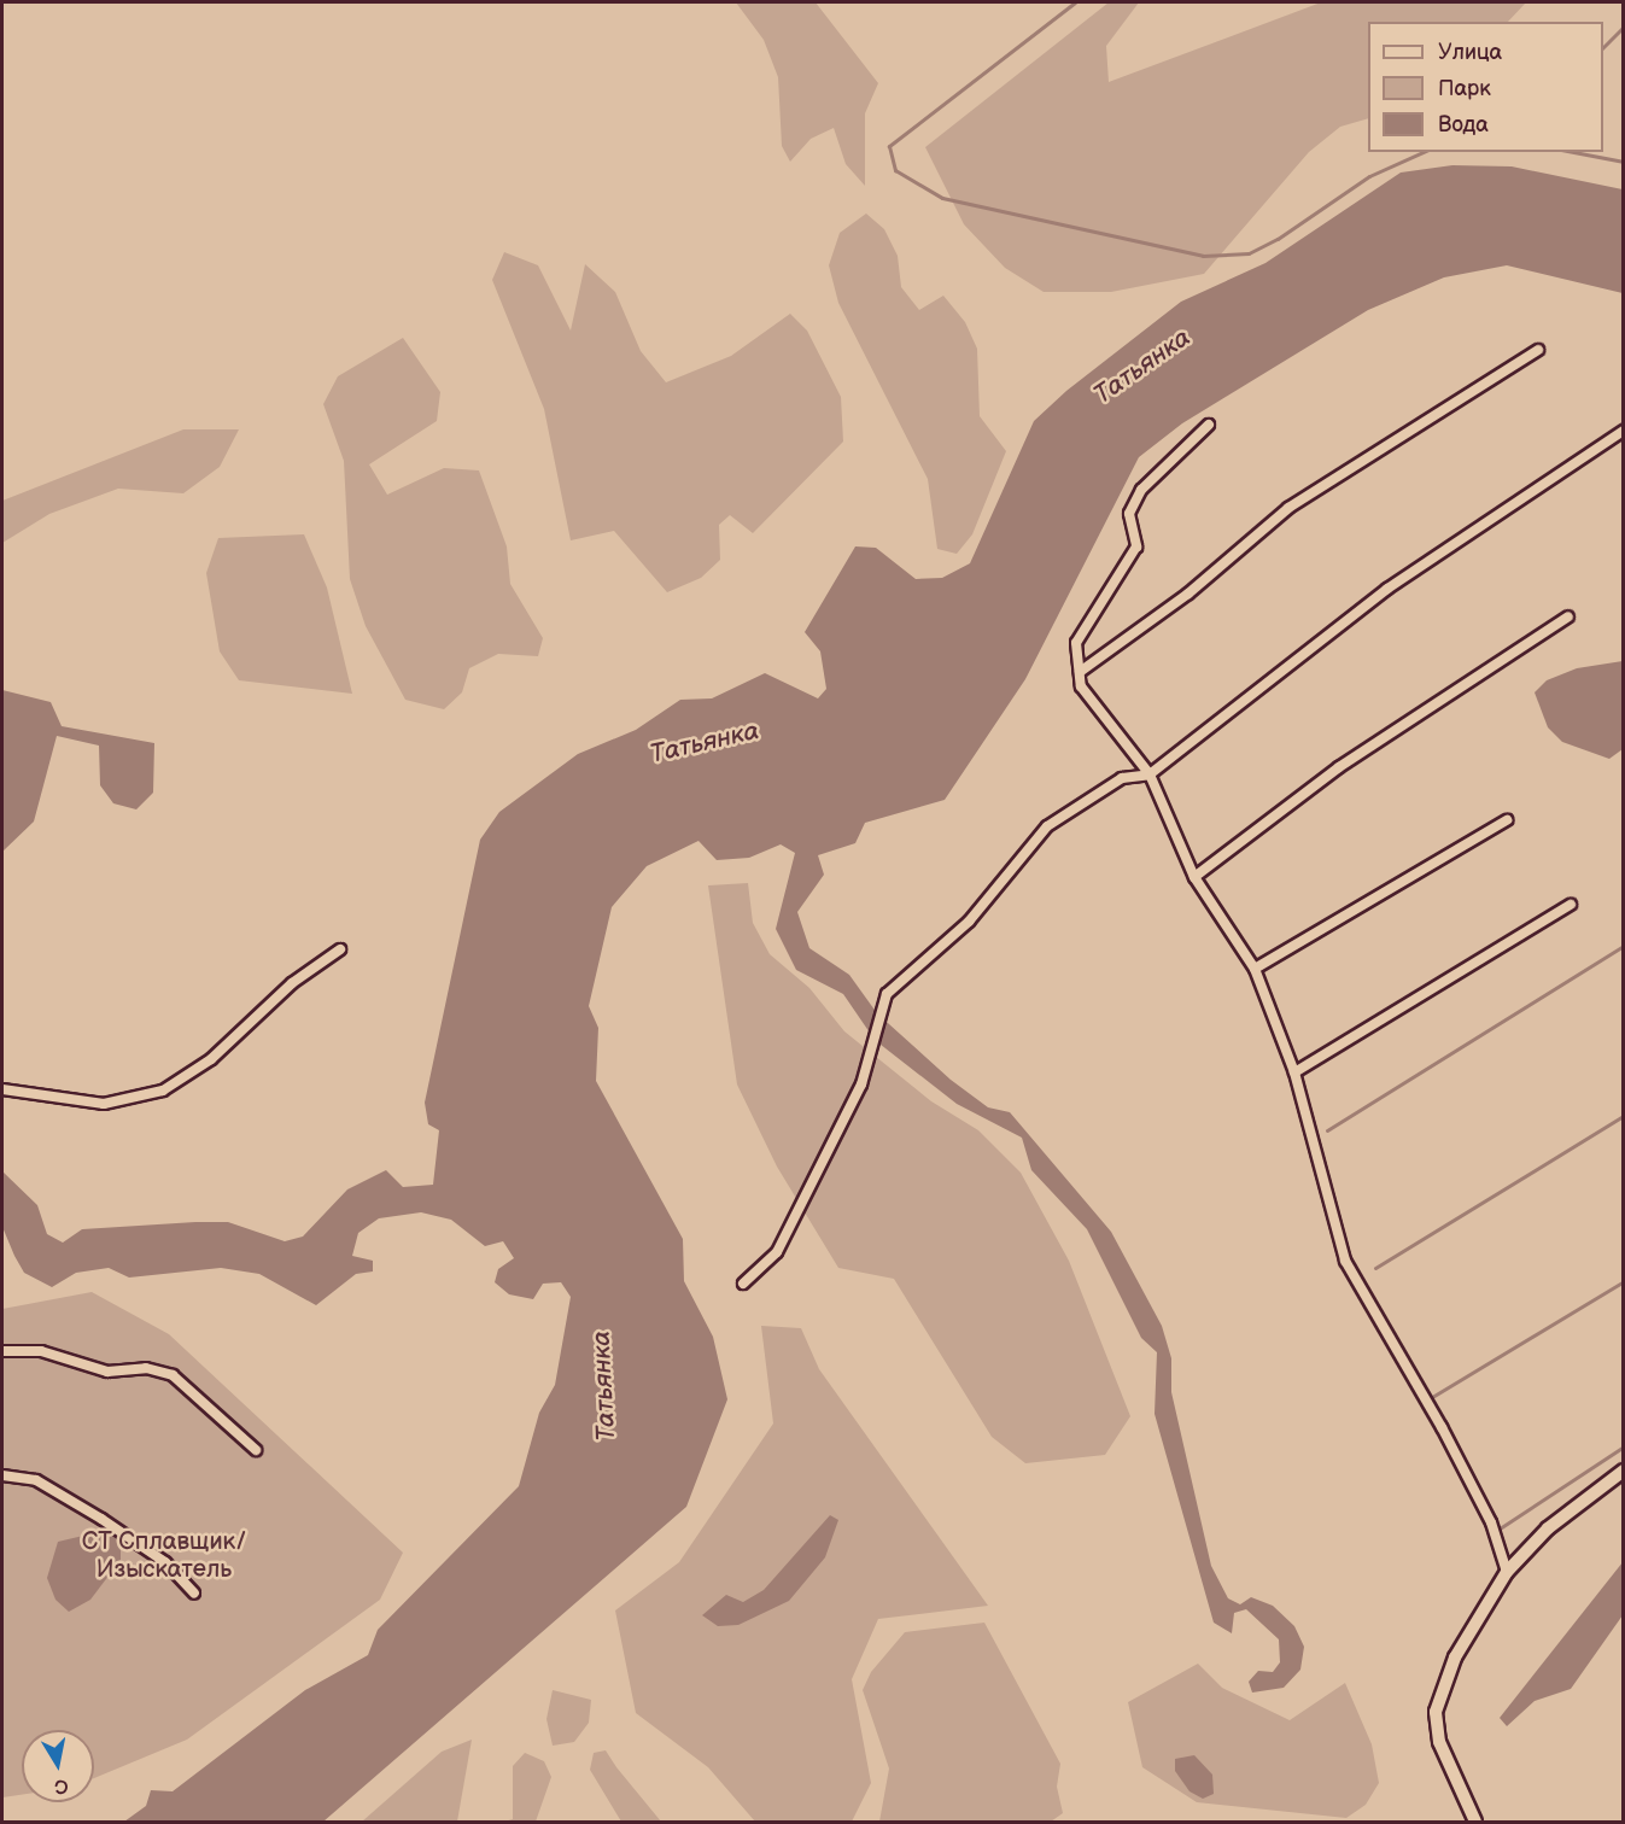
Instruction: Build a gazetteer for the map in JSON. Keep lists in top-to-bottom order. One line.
{"water":["Татьянка"],"parks":["СТ Сплавщик/ Изыскатель"],"legend":["Улица","Парк","Вода"],"north":"bottom"}
